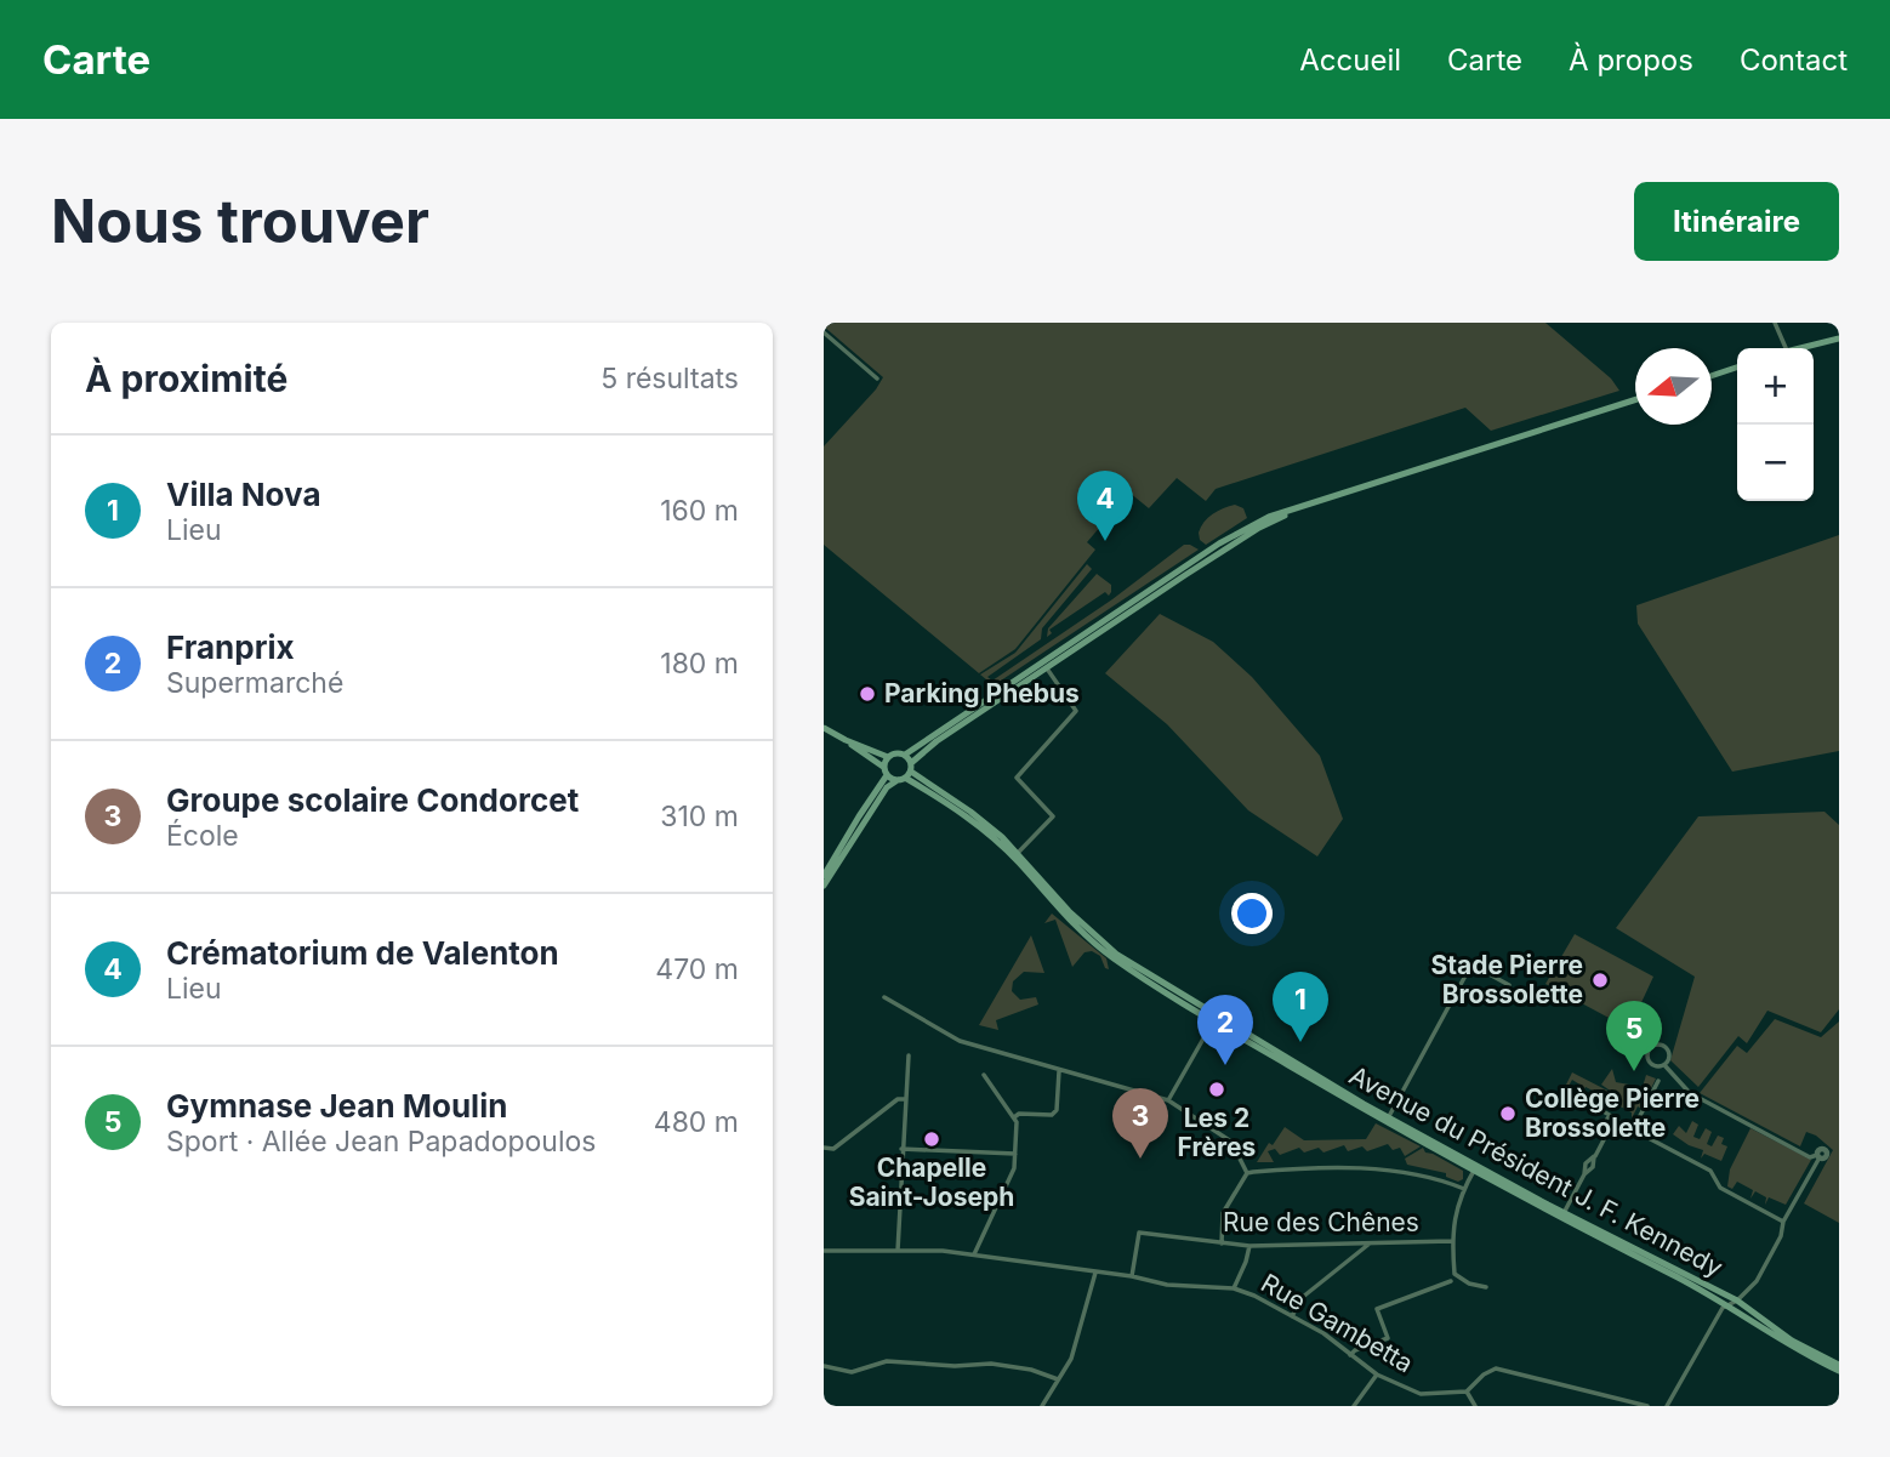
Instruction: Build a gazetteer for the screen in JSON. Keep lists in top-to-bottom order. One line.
{"streets":{"main road":["Avenue du Président J. F. Kennedy"],"street":["Rue des Chênes","Rue Gambetta"]},"crossings":[["Rue des Chênes","Rue Gambetta"]],"places":["Parking Phebus","Stade Pierre Brossolette","Les 2 Frères","Collège Pierre Brossolette","Chapelle Saint-Joseph"],"north":"left","page":{"header":"Carte","nav":["Accueil","Carte","À propos","Contact"],"buttons":"Itinéraire","title":"Nous trouver","heading":["À proximité","5 résultats"],"map_buttons":["+","−"],"list":[{"mark":"1","name":"Villa Nova","note":"Lieu","value":"160 m"},{"mark":"2","name":"Franprix","note":"Supermarché","value":"180 m"},{"mark":"3","name":"Groupe scolaire Condorcet","note":"École","value":"310 m"},{"mark":"4","name":"Crématorium de Valenton","note":"Lieu","value":"470 m"},{"mark":"5","name":"Gymnase Jean Moulin","note":"Sport · Allée Jean Papadopoulos","value":"480 m"}],"pins":["4","1","2","5","3"]}}
